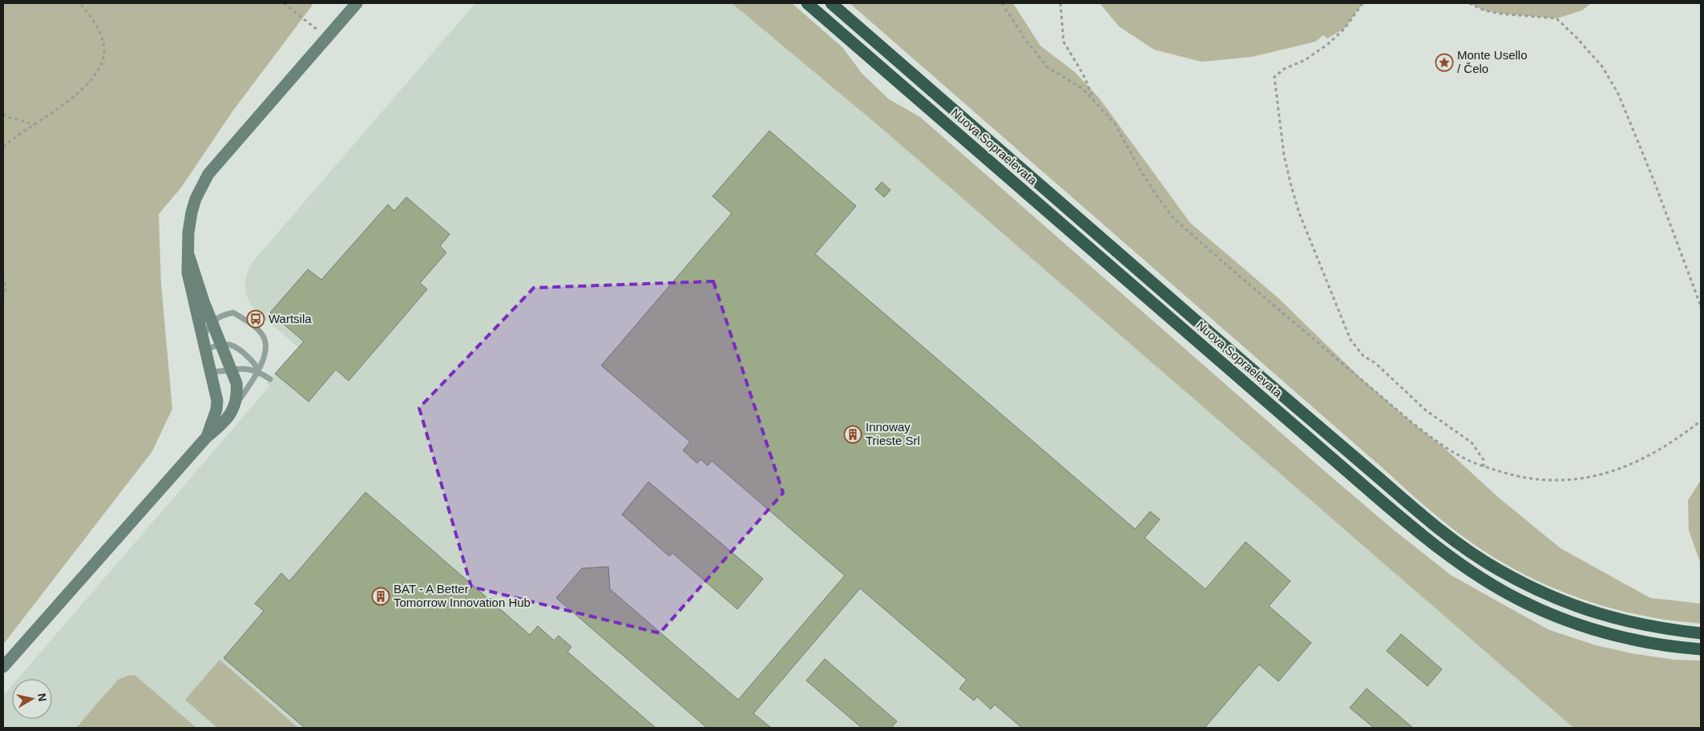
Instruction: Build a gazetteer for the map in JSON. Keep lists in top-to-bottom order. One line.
{"streets":{"highway":["Nuova Sopraelevata"]},"places":{"place":["Monte Usello / Čelo"],"bus stop":["Wartsila"],"building":["Innoway Trieste Srl","BAT - A Better Tomorrow Innovation Hub"]},"north":"right"}
